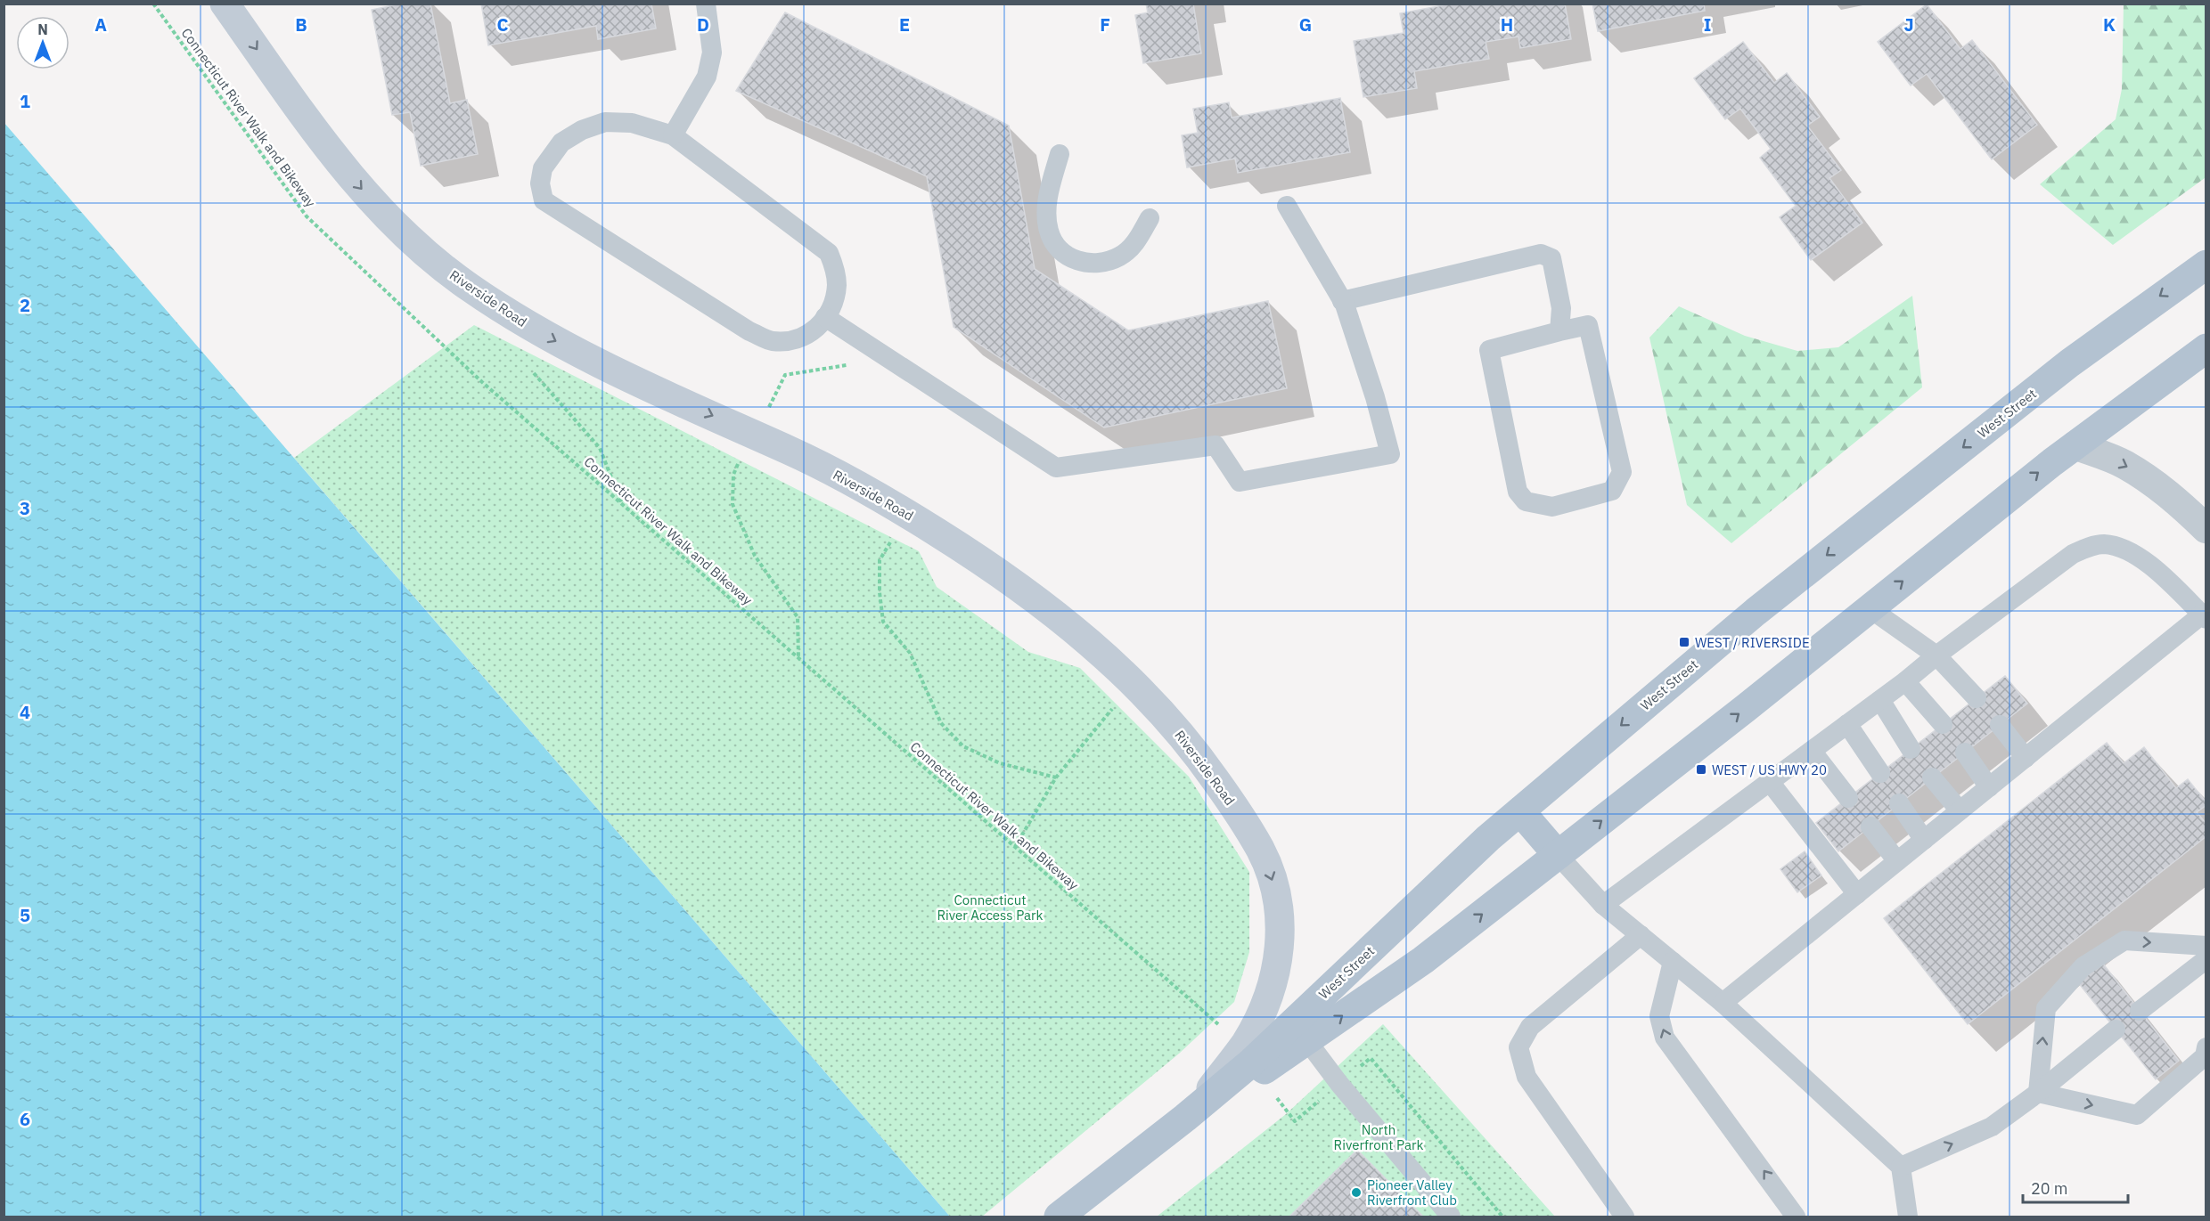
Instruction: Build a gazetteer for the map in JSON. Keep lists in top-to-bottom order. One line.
{"streets":{"main road":["West Street"],"street":["Riverside Road"],"path":["Connecticut River Walk and Bikeway"]},"crossings":[["Riverside Road","West Street"]],"one_way":["Riverside Road"],"parks":["Connecticut River Access Park","North Riverfront Park"],"places":{"transit":["WEST / RIVERSIDE","WEST / US HWY 20"],"other":["Pioneer Valley Riverfront Club"]},"scale_bar":"20 m","north":"top","grid":{"columns":["A","B","C","D","E","F","G","H","I","J","K"],"rows":["1","2","3","4","5","6"]}}
